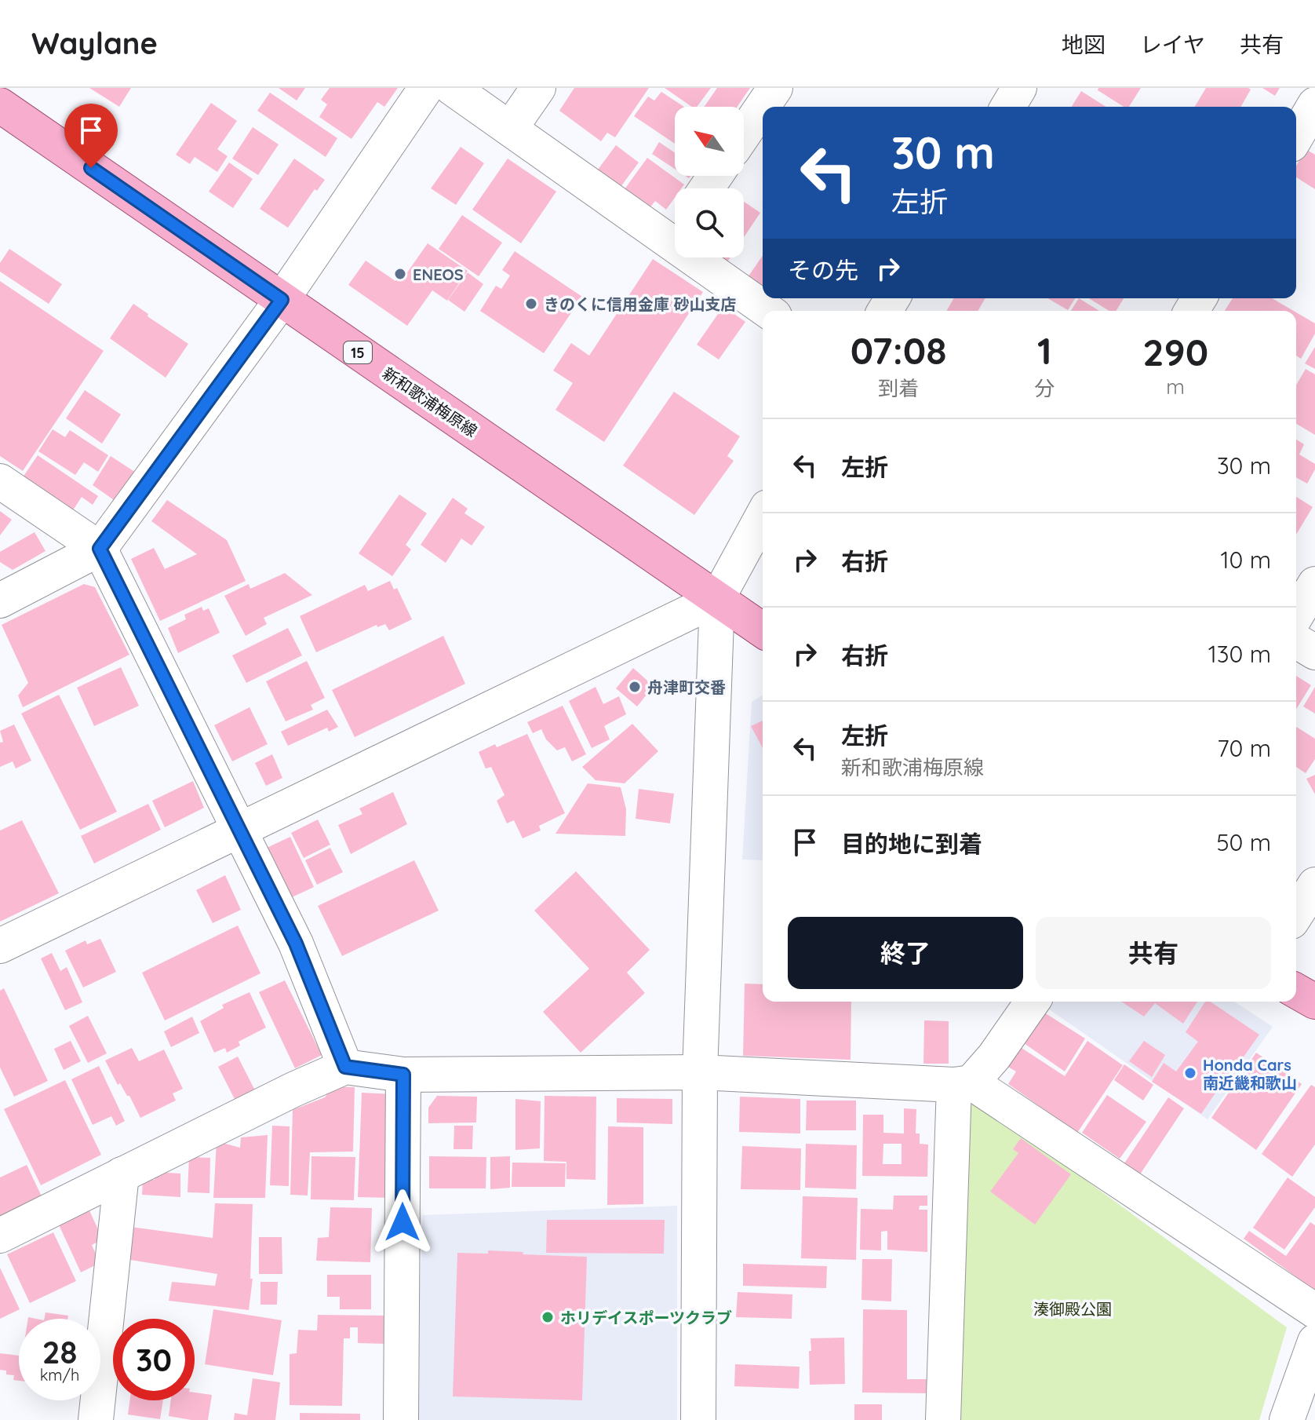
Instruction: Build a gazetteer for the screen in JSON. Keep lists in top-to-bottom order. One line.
{"streets":{"main road":["15","新和歌浦梅原線"]},"parks":["湊御殿公園"],"places":["ENEOS","きのくに信用金庫 砂山支店","舟津町交番","Honda Cars 南近畿和歌山","ホリデイスポーツクラブ"],"north":"top left","page":{"header":"Waylane","nav":["地図","レイヤ","共有"],"turn":["30 m","左折"],"then":"その先","eta":["07:08","到着","1","分","290","m"],"list":[{"name":"左折","value":"30 m"},{"name":"右折","value":"10 m"},{"name":"右折","value":"130 m"},{"name":"左折","note":"新和歌浦梅原線","value":"70 m"},{"name":"目的地に到着","value":"50 m"}],"buttons":["終了","共有"],"speed":"28 km/h","limit":"30"}}
